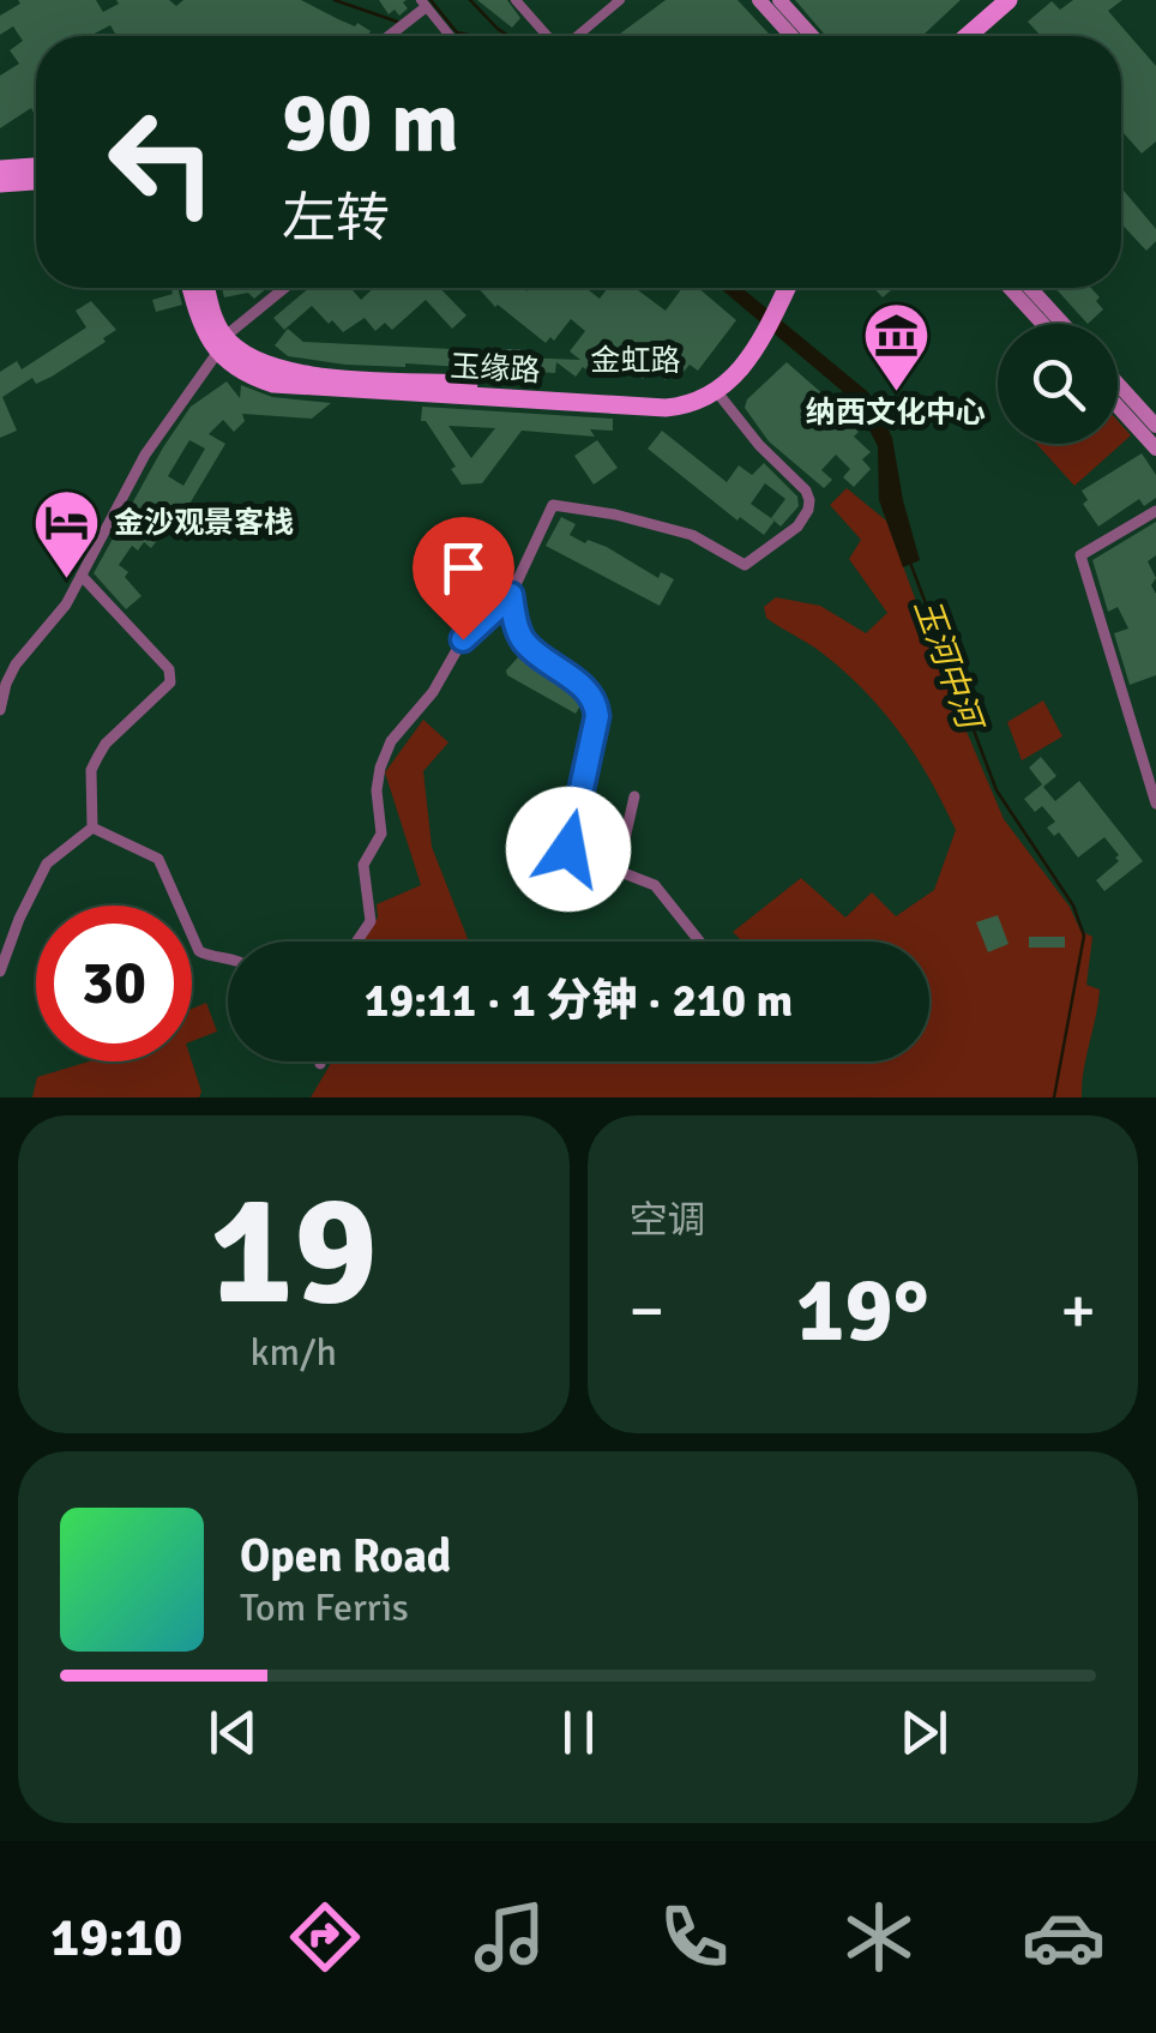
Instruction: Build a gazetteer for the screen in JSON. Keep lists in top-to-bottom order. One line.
{"streets":{"main road":["金虹路","玉缘路"]},"crossings":[["金虹路","玉缘路"]],"water":["玉河中河"],"places":{"museum":["纳西文化中心"],"hotel":["金沙观景客栈"]},"page":{"turn":["90 m","左转"],"limit":"30","trip":"19:11 · 1 分钟 · 210 m","tile":[["19","km/h"],"空调"],"heat":["−","19°","+"],"song":["Open Road","Tom Ferris"],"tabs":"19:10"}}
